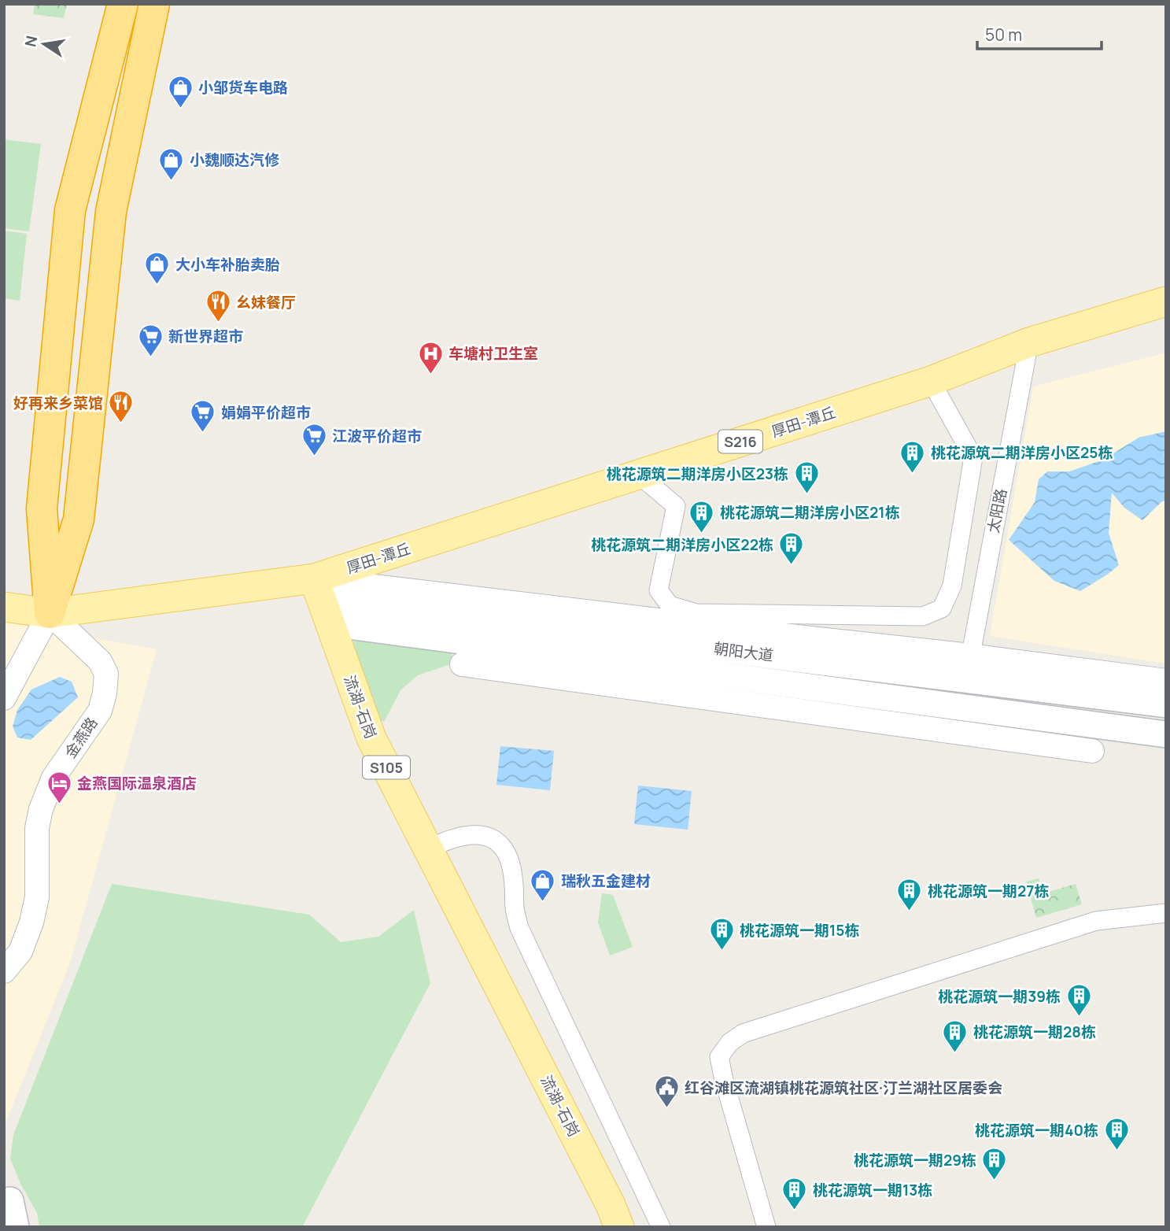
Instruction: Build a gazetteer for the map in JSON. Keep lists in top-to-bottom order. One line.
{"streets":{"main road":["厚田-潭丘","S216","朝阳大道","流湖-石岗","S105"],"street":["太阳路","金燕路"]},"crossings":[["厚田-潭丘","太阳路"],["厚田-潭丘","朝阳大道"],["厚田-潭丘","流湖-石岗"],["太阳路","朝阳大道"],["朝阳大道","流湖-石岗"]],"places":{"shop":["小邹货车电路","小魏顺达汽修","大小车补胎卖胎","瑞秋五金建材"],"restaurant":["幺妹餐厅","好再来乡菜馆"],"supermarket":["新世界超市","娟娟平价超市","江波平价超市"],"hospital":["车塘村卫生室"],"building":["桃花源筑二期洋房小区25栋","桃花源筑二期洋房小区23栋","桃花源筑二期洋房小区21栋","桃花源筑二期洋房小区22栋","桃花源筑一期27栋","桃花源筑一期15栋","桃花源筑一期39栋","桃花源筑一期28栋","桃花源筑一期40栋","桃花源筑一期29栋","桃花源筑一期13栋"],"hotel":["金燕国际温泉酒店"],"public building":["红谷滩区流湖镇桃花源筑社区·汀兰湖社区居委会"]},"scale_bar":"50 m","north":"left"}
